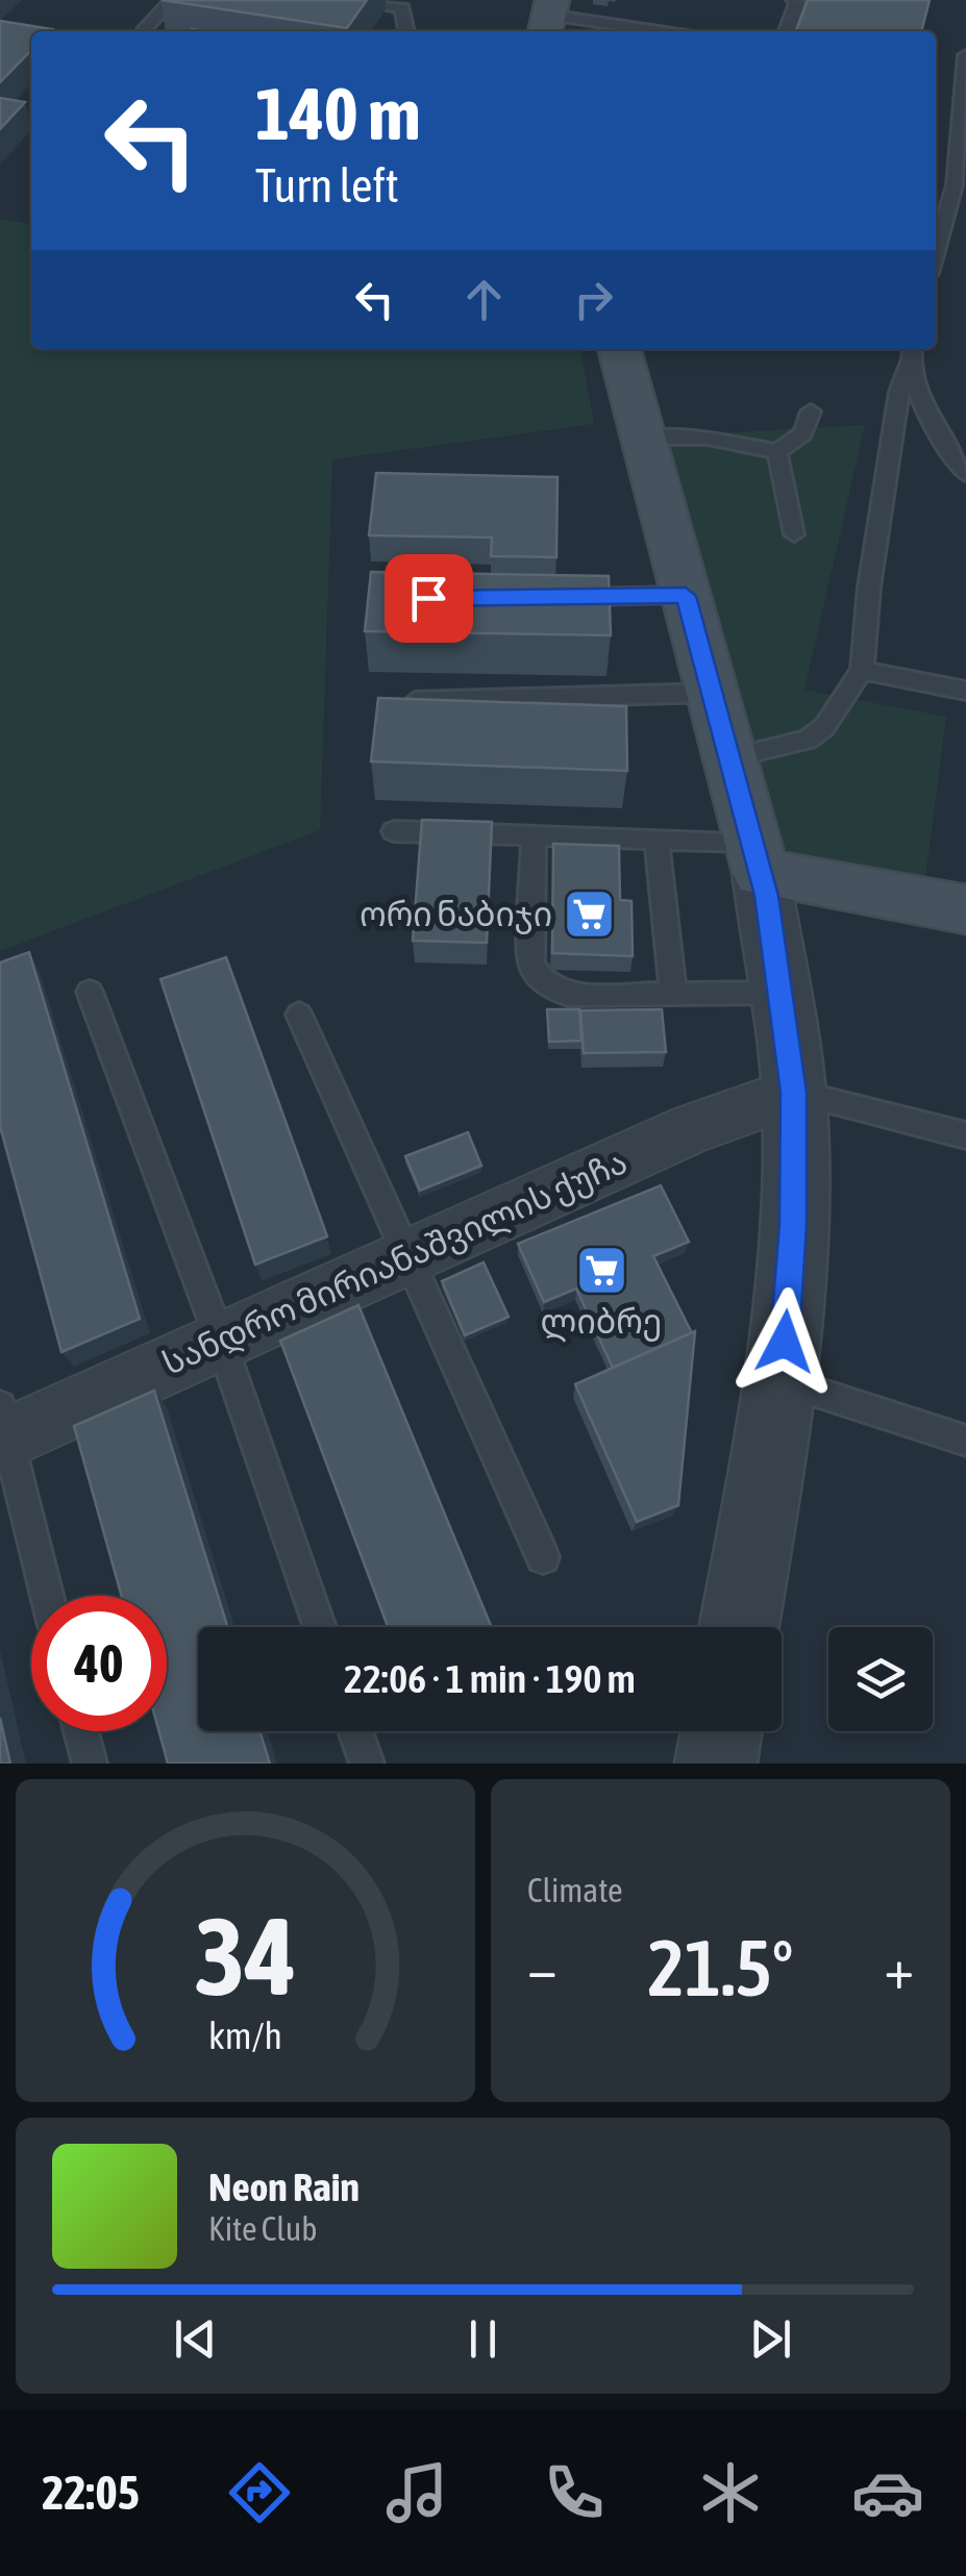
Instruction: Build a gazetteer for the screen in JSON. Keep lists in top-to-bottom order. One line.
{"streets":{"street":["სანდრო მირიანაშვილის ქუჩა"]},"places":{"supermarket":["ორი ნაბიჯი","ლიბრე"]},"page":{"turn":["140 m","Turn left"],"limit":"40","trip":"22:06 · 1 min · 190 m","tile":"Climate","heat":["−","21.5°","+"],"song":["Neon Rain","Kite Club"],"tabs":"22:05","gauge":["34","km/h"]}}
